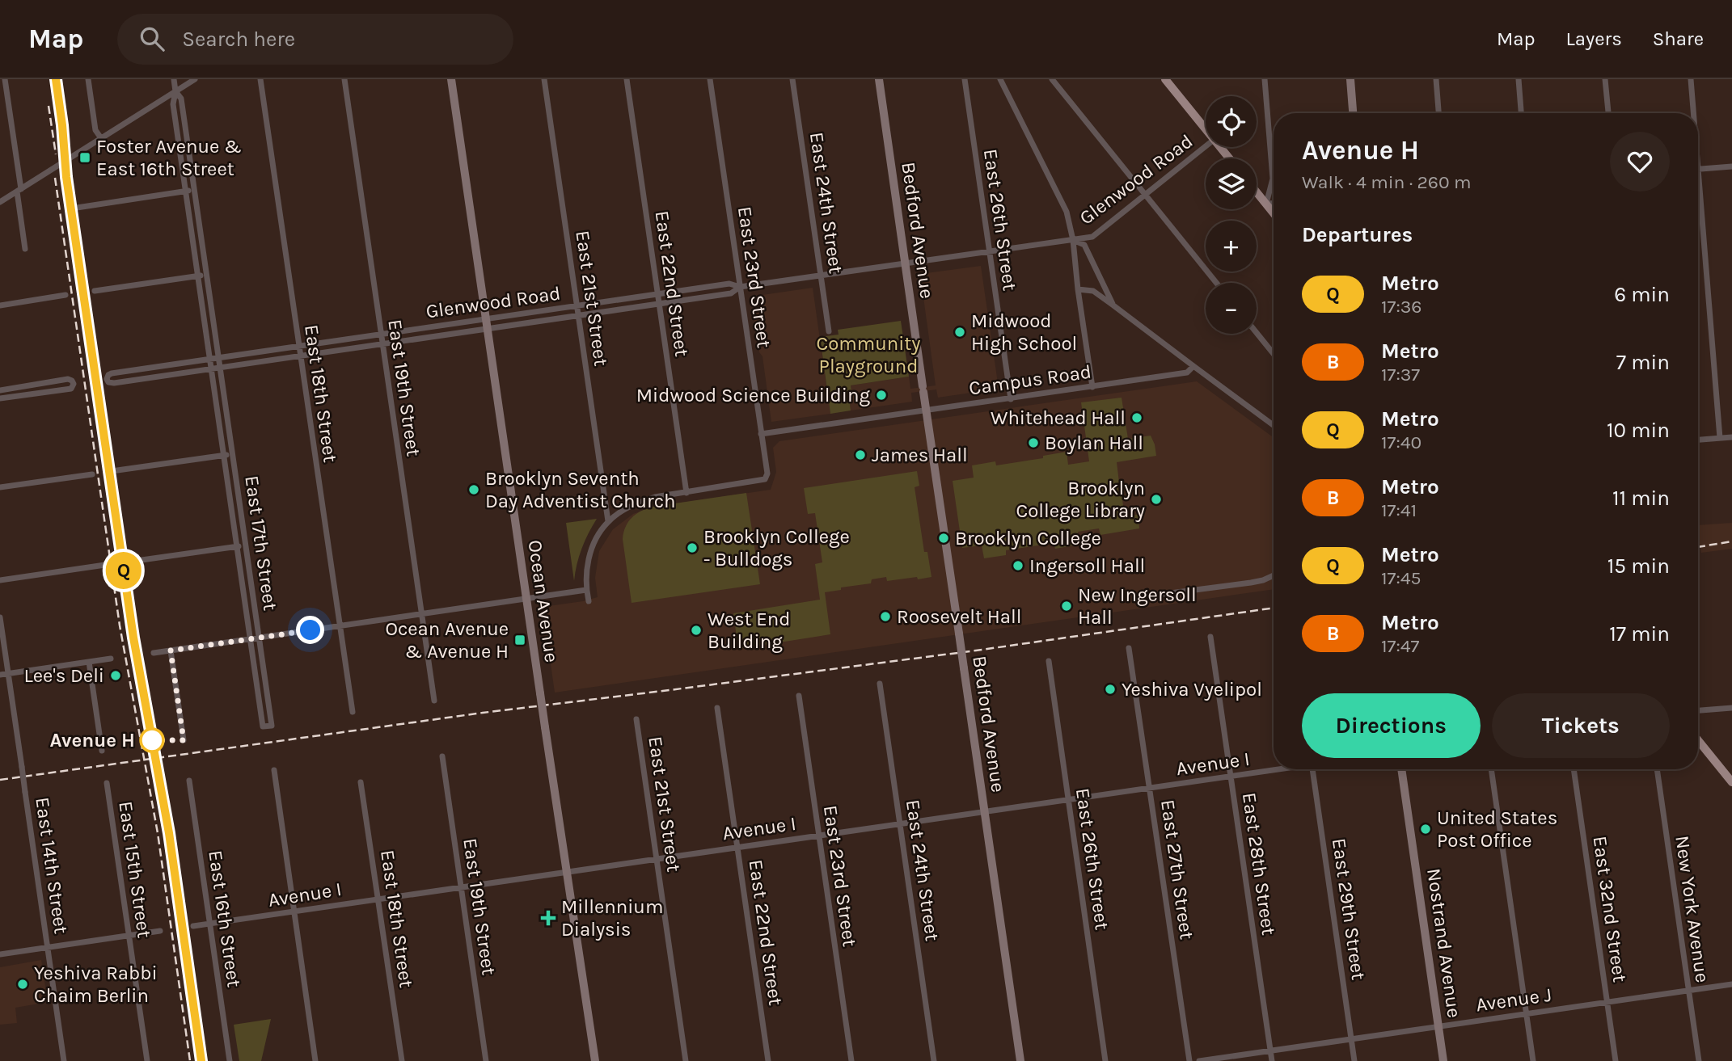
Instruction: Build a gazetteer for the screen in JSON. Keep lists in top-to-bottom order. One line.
{"streets":{"main road":["Bedford Avenue","Ocean Avenue","Nostrand Avenue"],"street":["Glenwood Road","East 24th Street","East 26th Street","East 23rd Street","East 22nd Street","East 21st Street","Campus Road","East 19th Street","East 18th Street","East 17th Street","Avenue I","East 28th Street","East 14th Street","East 15th Street","East 27th Street","East 29th Street","East 32nd Street","New York Avenue","East 16th Street","Avenue J"]},"crossings":[["Glenwood Road","East 24th Street"],["Glenwood Road","East 26th Street"],["Glenwood Road","Bedford Avenue"],["Glenwood Road","East 23rd Street"],["Glenwood Road","East 22nd Street"],["Glenwood Road","East 21st Street"],["Glenwood Road","East 19th Street"],["Glenwood Road","East 18th Street"],["Glenwood Road","East 17th Street"],["Glenwood Road","Ocean Avenue"],["East 24th Street","Avenue I"],["East 26th Street","Campus Road"],["East 26th Street","Avenue I"],["Bedford Avenue","Campus Road"],["Bedford Avenue","Avenue I"],["East 23rd Street","East 22nd Street"],["East 23rd Street","Campus Road"],["East 23rd Street","Avenue I"],["East 22nd Street","Avenue I"],["East 21st Street","Avenue I"],["East 19th Street","Avenue I"],["East 18th Street","Avenue I"],["Ocean Avenue","Avenue I"],["Avenue I","East 28th Street"],["Avenue I","East 27th Street"],["Avenue I","East 16th Street"],["East 28th Street","Avenue J"],["East 29th Street","Avenue J"],["East 32nd Street","Avenue J"],["New York Avenue","Avenue J"],["Nostrand Avenue","Avenue J"]],"parks":["Community Playground"],"places":{"transit":["Foster Avenue & East 16th Street","Ocean Avenue & Avenue H"],"other":["Midwood High School","Midwood Science Building","Whitehead Hall","Boylan Hall","James Hall","Brooklyn Seventh Day Adventist Church","Brooklyn College Library","Brooklyn College","Brooklyn College - Bulldogs","Ingersoll Hall","New Ingersoll Hall","Roosevelt Hall","West End Building","Lee's Deli","Yeshiva Vyelipol","Avenue H","United States Post Office","Yeshiva Rabbi Chaim Berlin"],"health":["Millennium Dialysis"]},"lines":["metro line Q"],"page":{"header":"Map","search":"Search here","nav":["Map","Layers","Share"],"on_map":"Q","map_buttons":["+","−"],"heading":[["Avenue H","Walk · 4 min · 260 m"],"Departures"],"list":[{"mark":"Q","name":"Metro","note":"17:36","value":"6 min"},{"mark":"B","name":"Metro","note":"17:37","value":"7 min"},{"mark":"Q","name":"Metro","note":"17:40","value":"10 min"},{"mark":"B","name":"Metro","note":"17:41","value":"11 min"},{"mark":"Q","name":"Metro","note":"17:45","value":"15 min"},{"mark":"B","name":"Metro","note":"17:47","value":"17 min"}],"buttons":["Directions","Tickets"]}}
